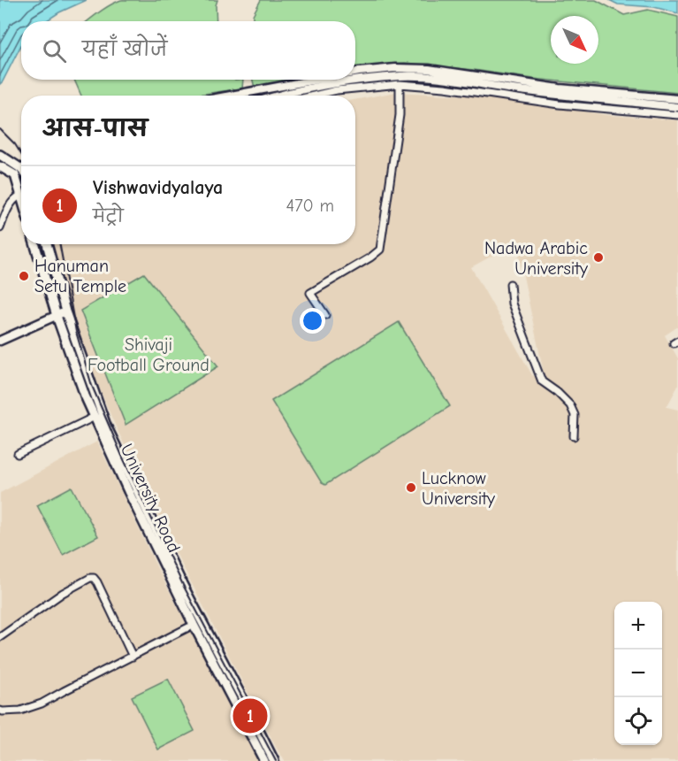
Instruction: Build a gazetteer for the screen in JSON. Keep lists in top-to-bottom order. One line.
{"streets":{"main road":["University Road"]},"parks":["Shivaji Football Ground"],"places":["Nadwa Arabic University","Hanuman Setu Temple","Lucknow University"],"north":"bottom right","page":{"search":"यहाँ खोजें","heading":"आस-पास","list":[{"mark":"1","name":"Vishwavidyalaya","note":"मेट्रो","value":"470 m"}],"map_buttons":["+","−"],"pins":"1"}}
